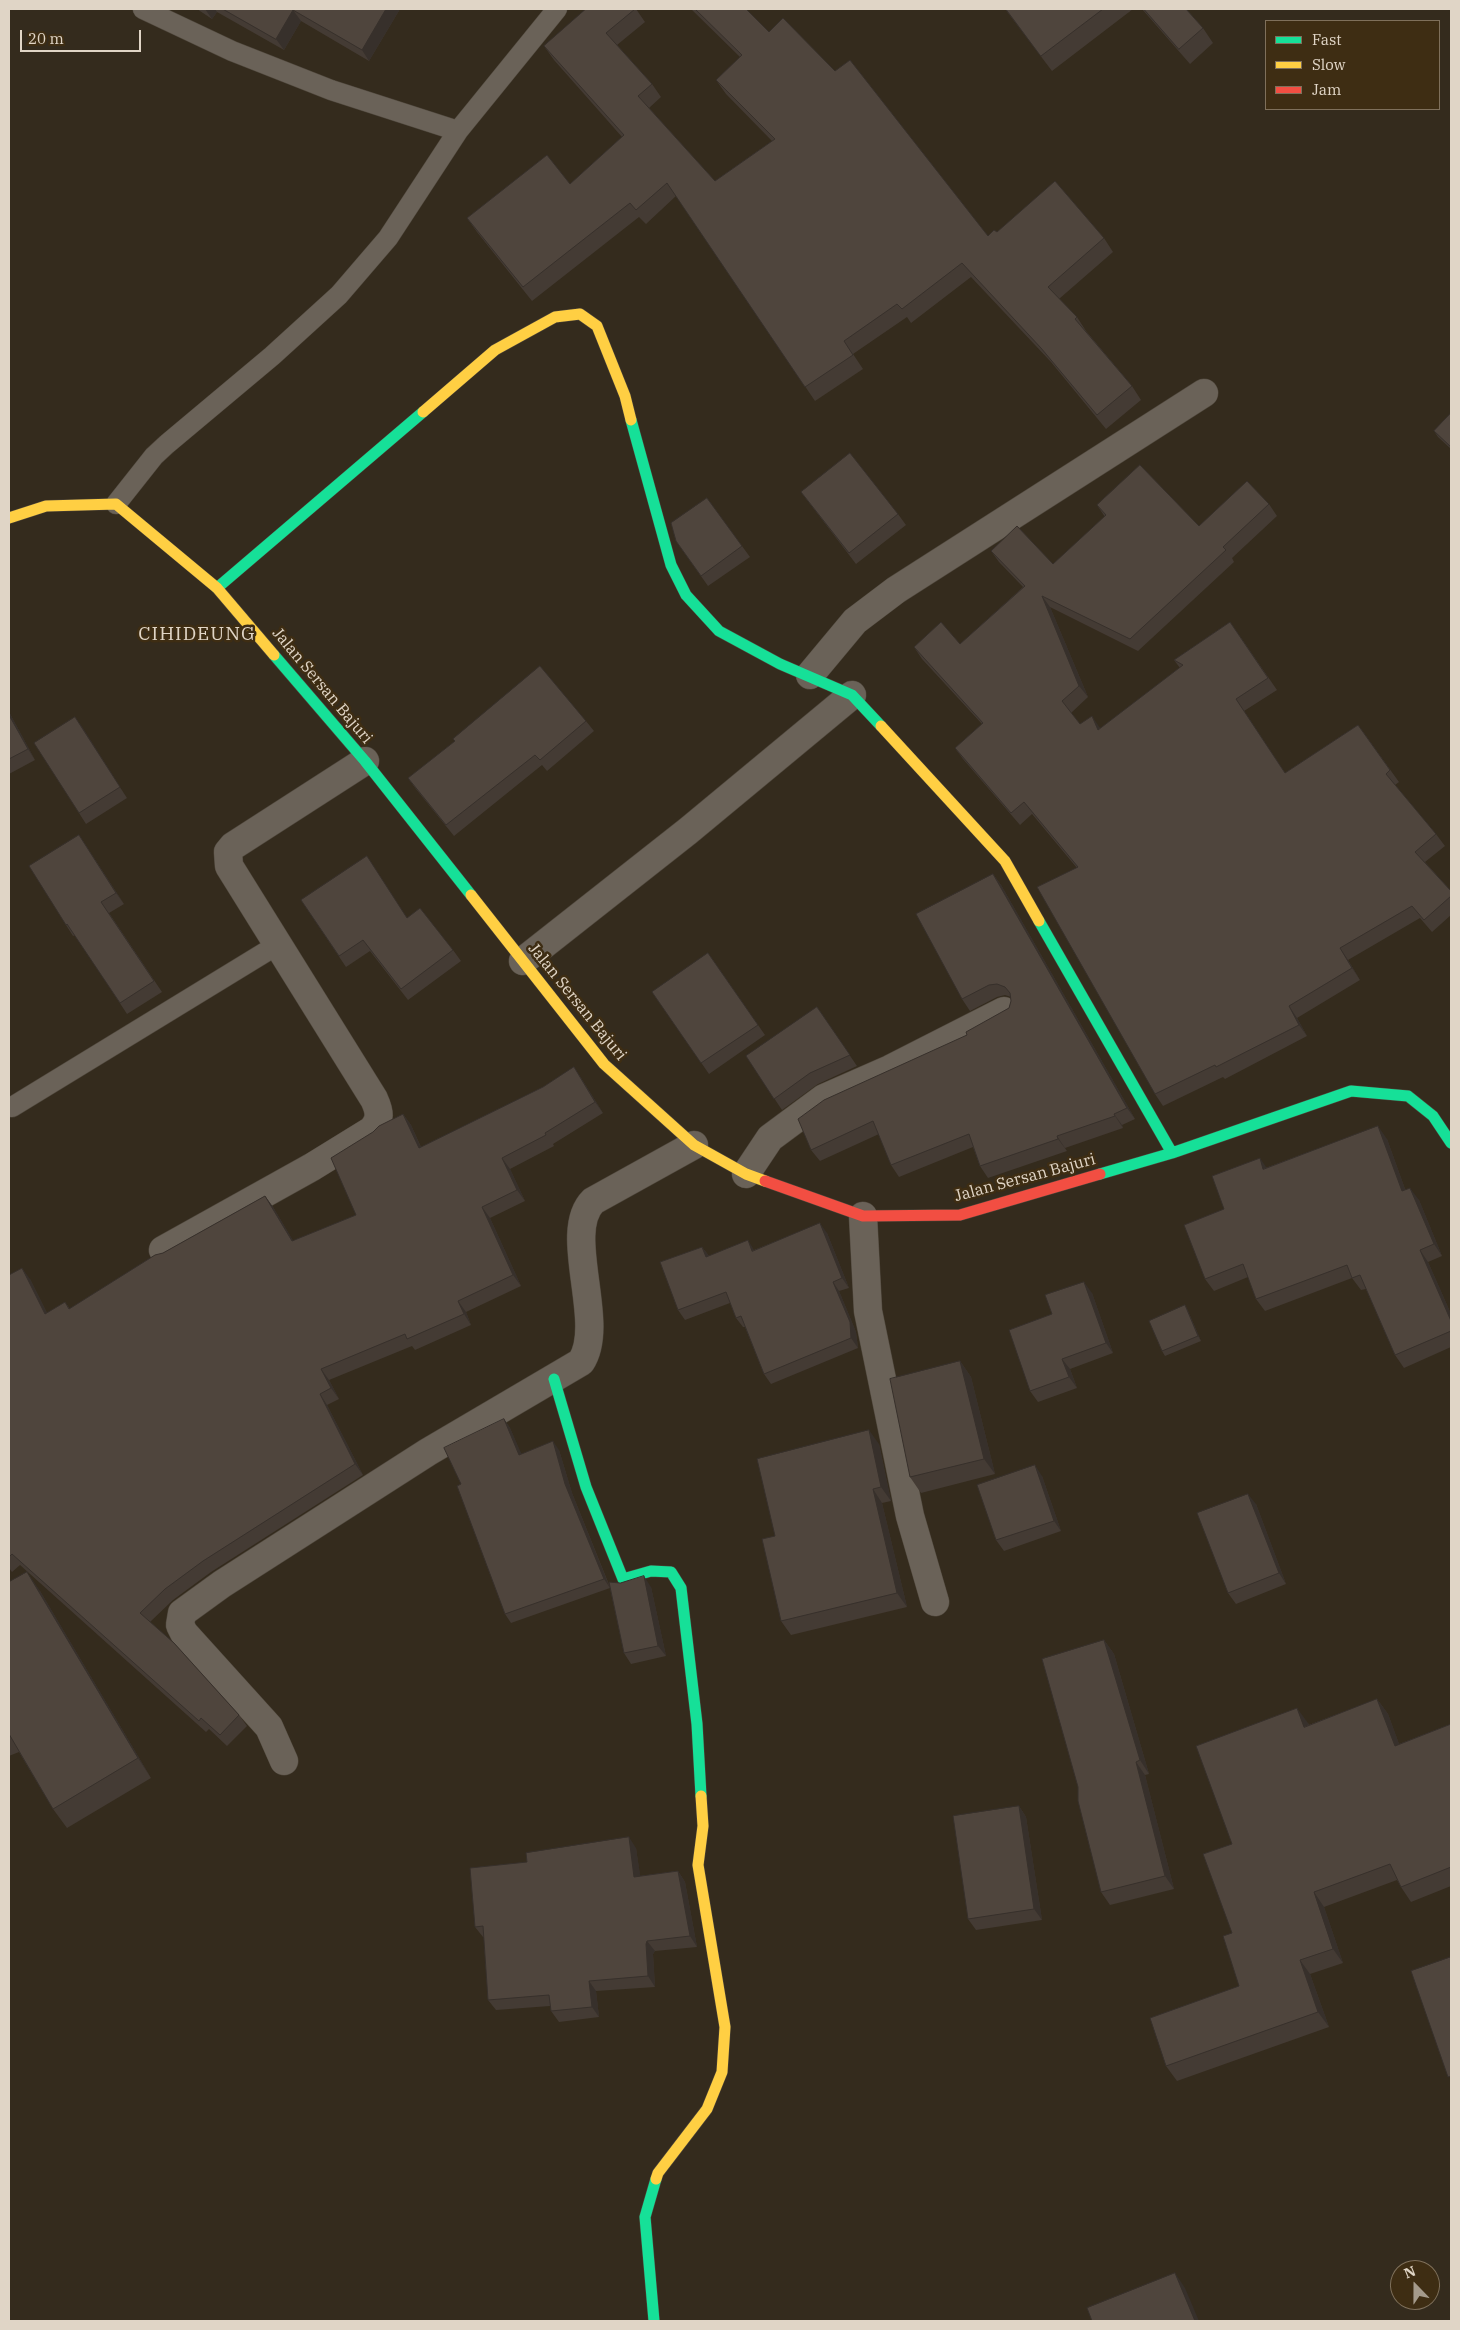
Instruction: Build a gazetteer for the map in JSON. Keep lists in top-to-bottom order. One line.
{"streets":{"street":["Jalan Sersan Bajuri"]},"districts":["CIHIDEUNG"],"legend":["Fast","Slow","Jam"],"scale_bar":"20 m","north":"top"}
